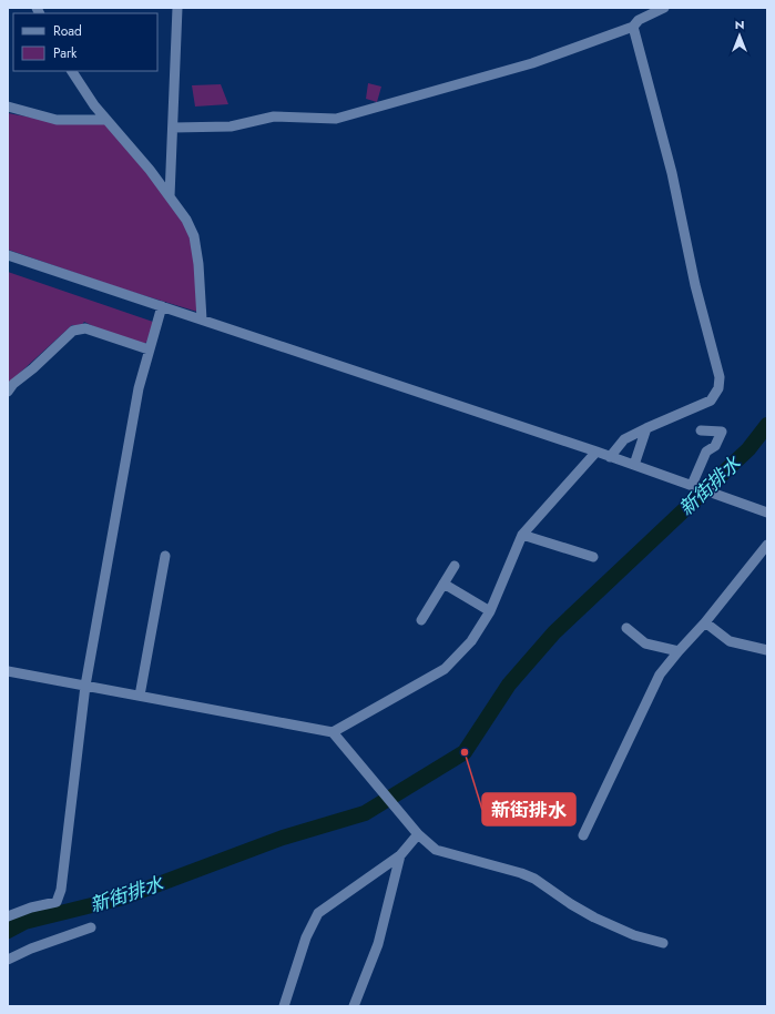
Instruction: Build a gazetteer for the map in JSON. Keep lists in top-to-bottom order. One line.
{"water":["新街排水"],"places":["新街排水"],"legend":["Road","Park"],"north":"top"}
